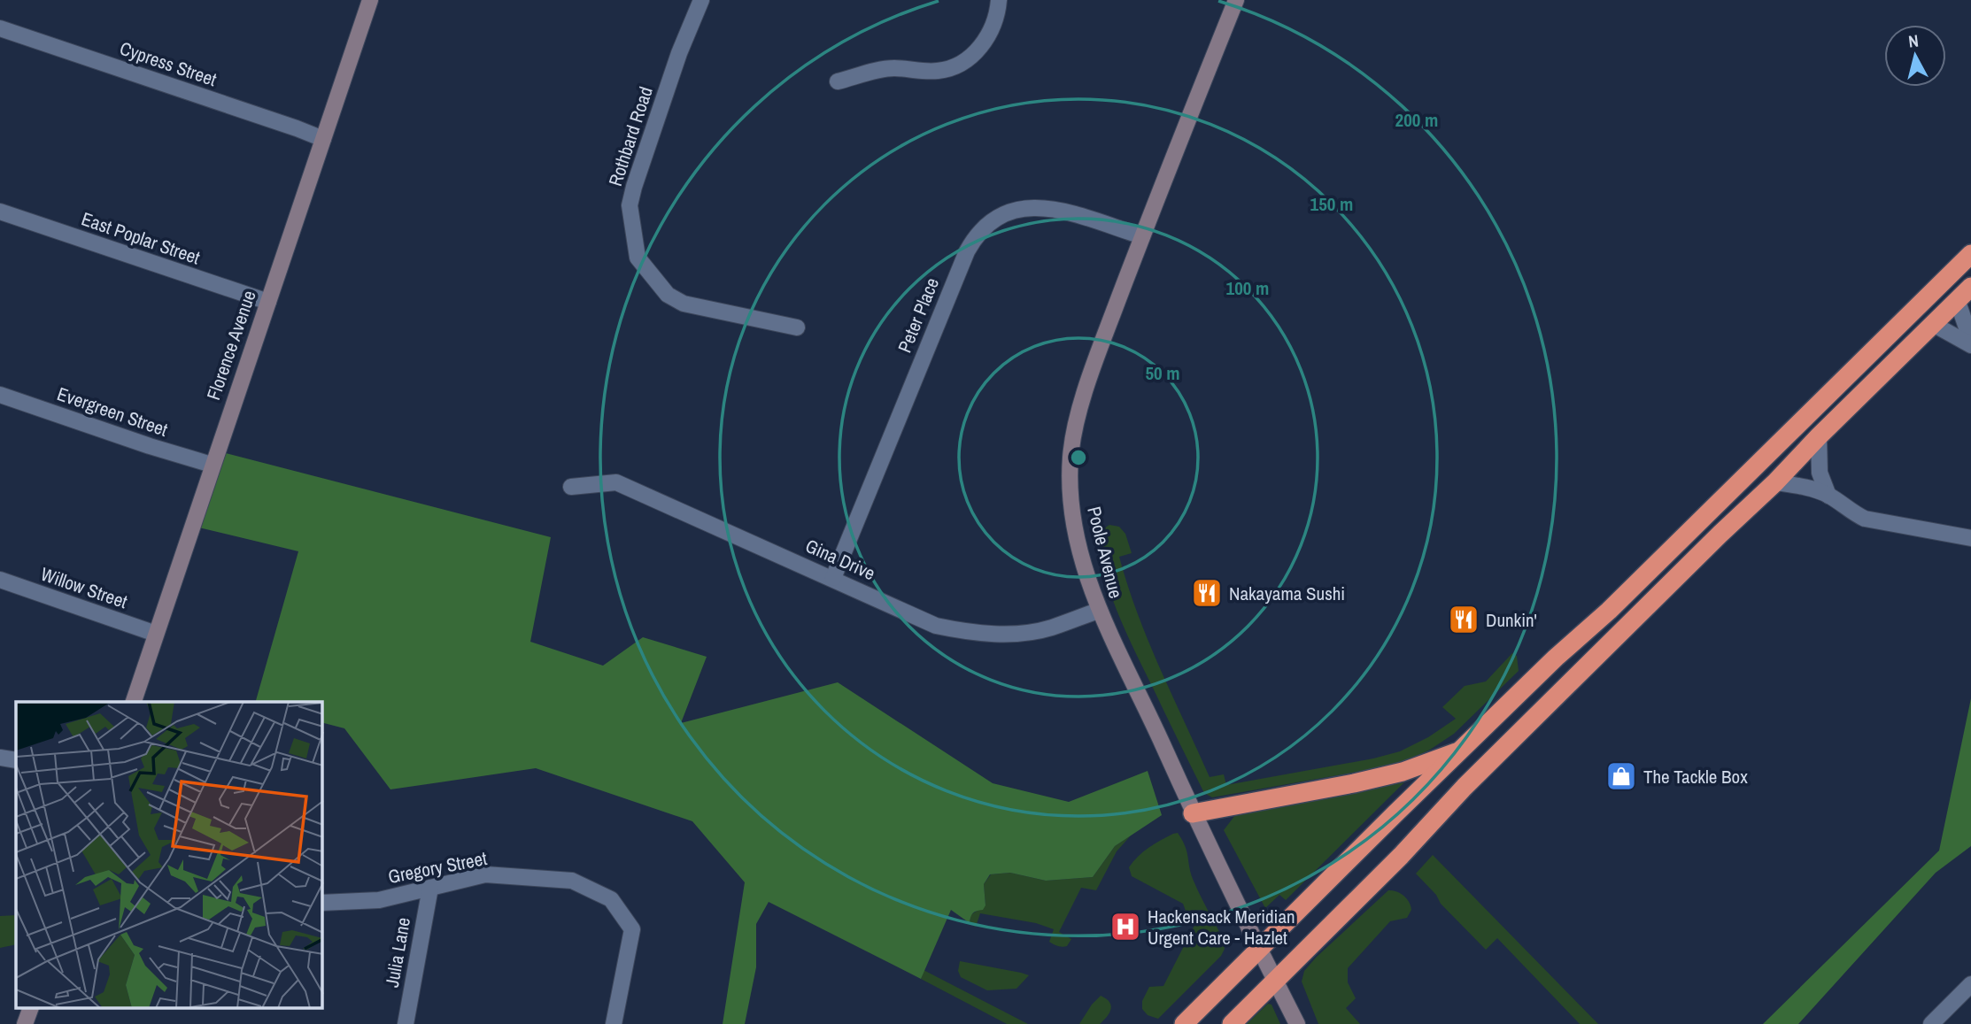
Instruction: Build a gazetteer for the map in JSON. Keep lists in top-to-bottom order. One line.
{"streets":{"street":["Cypress Street","Rothbard Road","East Poplar Street","Peter Place","Florence Avenue","Evergreen Street","Poole Avenue","Gina Drive","Willow Street","Gregory Street","Julia Lane"]},"crossings":[["Cypress Street","Florence Avenue"],["East Poplar Street","Florence Avenue"],["Peter Place","Poole Avenue"],["Peter Place","Gina Drive"],["Florence Avenue","Evergreen Street"],["Florence Avenue","Willow Street"],["Poole Avenue","Gina Drive"],["Gregory Street","Julia Lane"]],"places":{"restaurant":["Nakayama Sushi","Dunkin'"],"shop":["The Tackle Box"],"hospital":["Hackensack Meridian Urgent Care - Hazlet"]},"north":"top","rings":["200 m","150 m","100 m","50 m"]}
